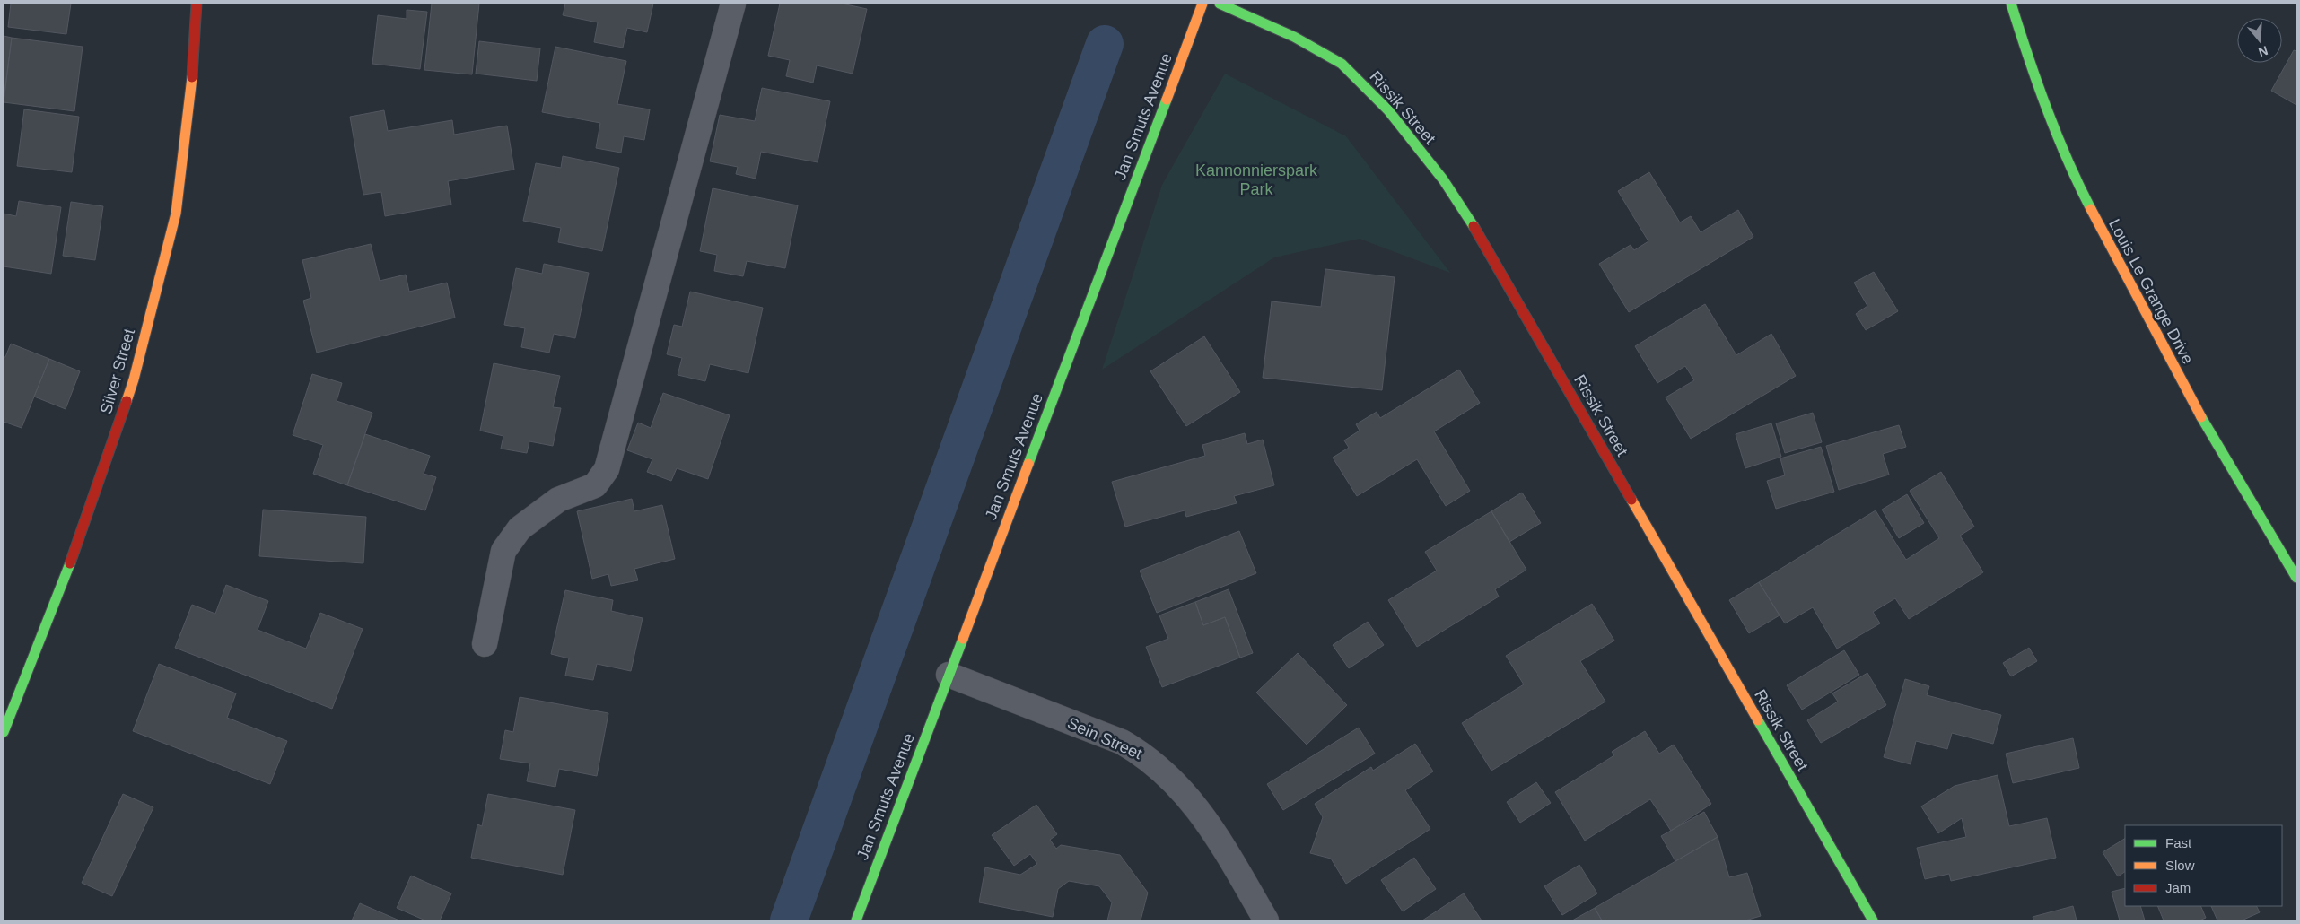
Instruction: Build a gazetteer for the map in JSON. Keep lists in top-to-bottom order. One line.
{"streets":{"street":["Rissik Street","Jan Smuts Avenue","Louis Le Grange Drive","Silver Street","Sein Street"]},"crossings":[["Jan Smuts Avenue","Sein Street"]],"parks":["Kannonnierspark Park"],"legend":["Fast","Slow","Jam"],"north":"bottom"}
